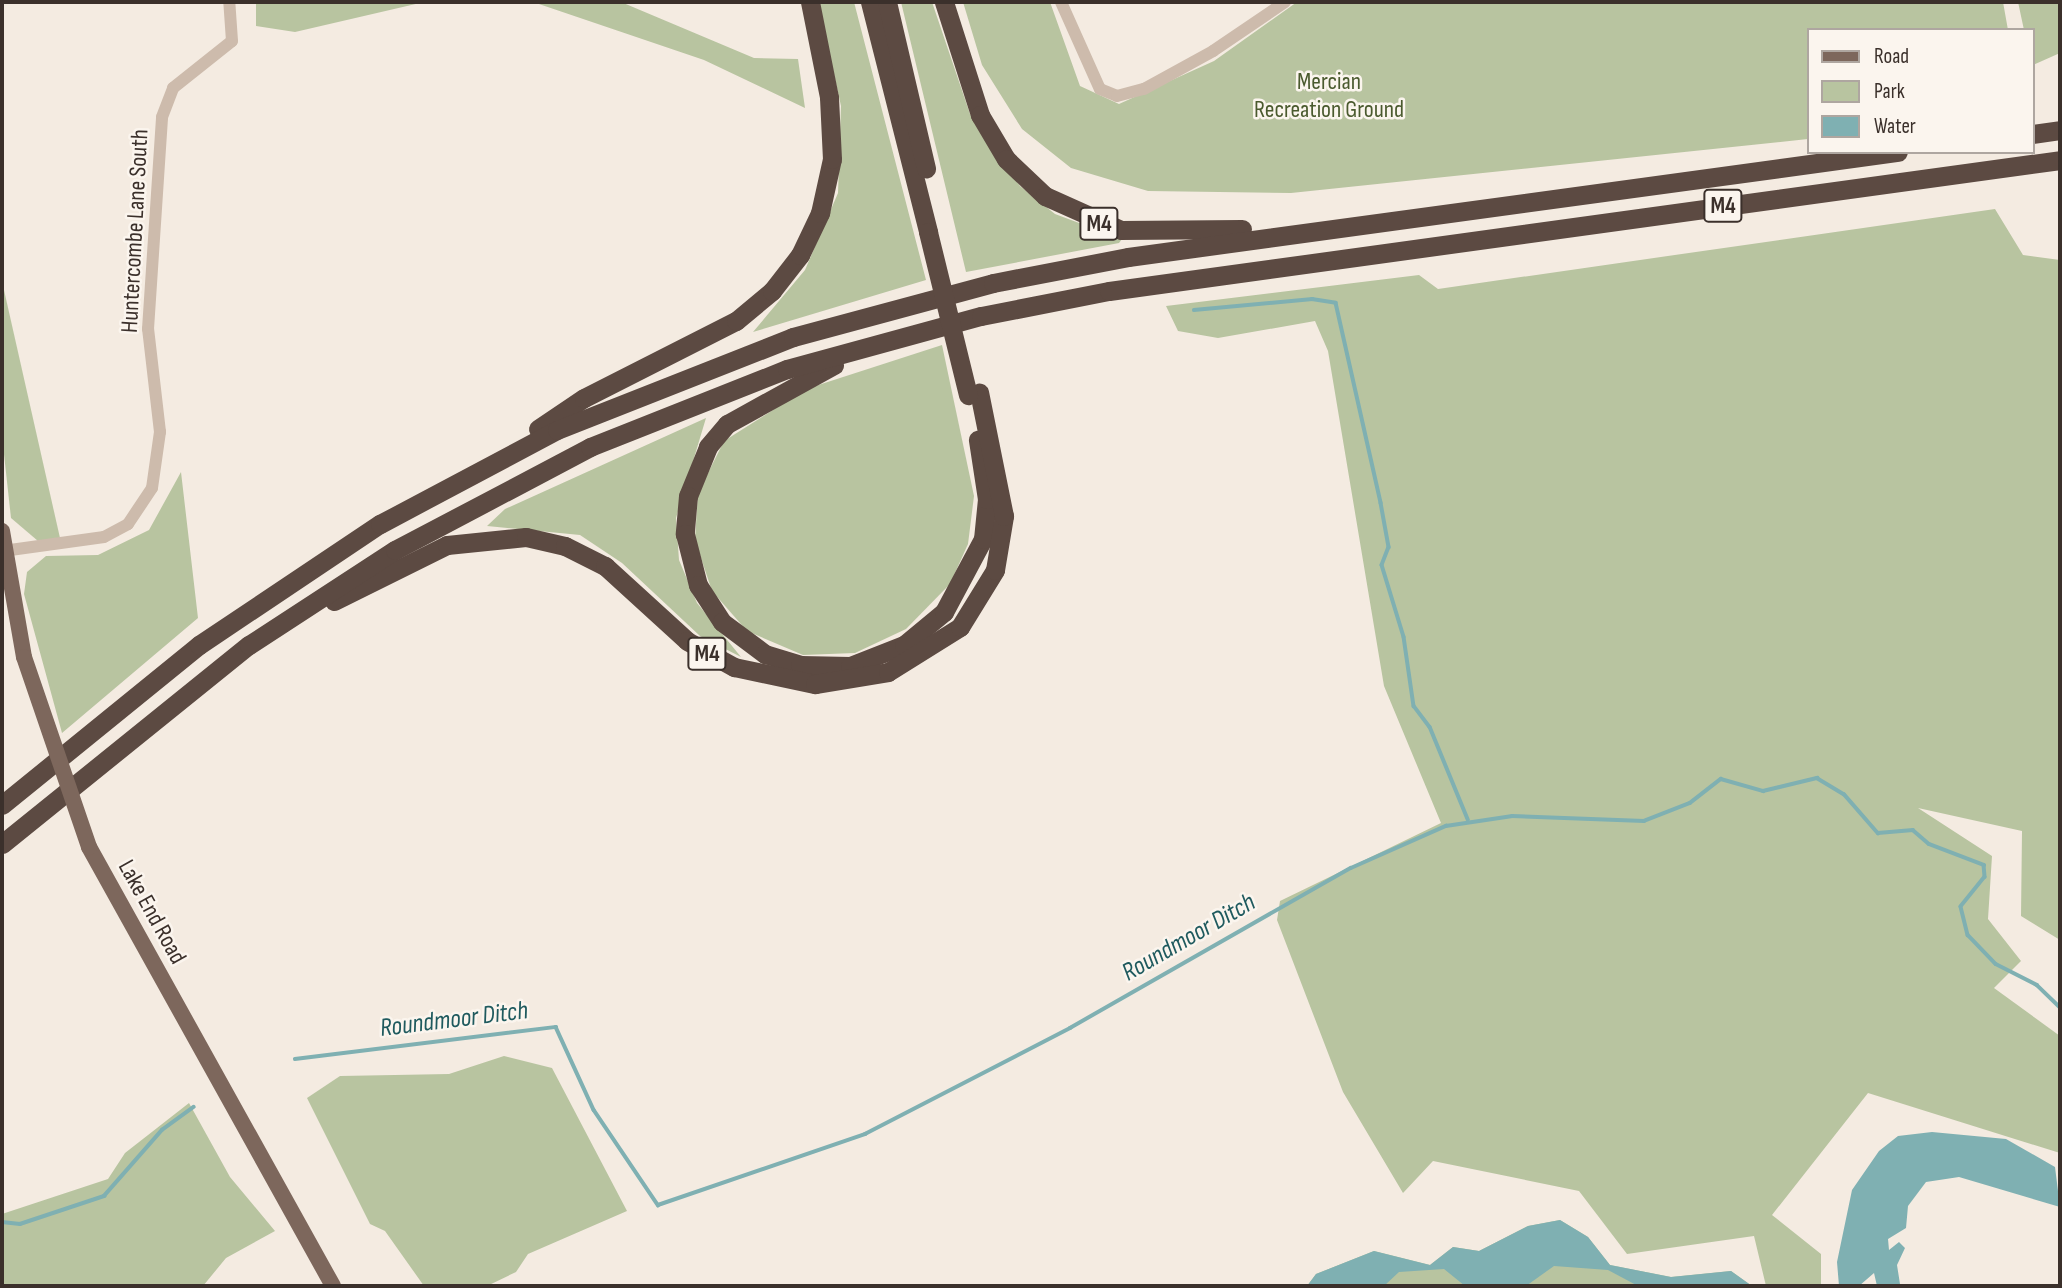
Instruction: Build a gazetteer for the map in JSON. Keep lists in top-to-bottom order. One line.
{"streets":{"highway":["M4"],"main road":["Lake End Road"],"street":["Huntercombe Lane South"]},"crossings":[["Huntercombe Lane South","Lake End Road"]],"water":["Roundmoor Ditch"],"parks":["Mercian Recreation Ground"],"legend":["Road","Park","Water"]}
